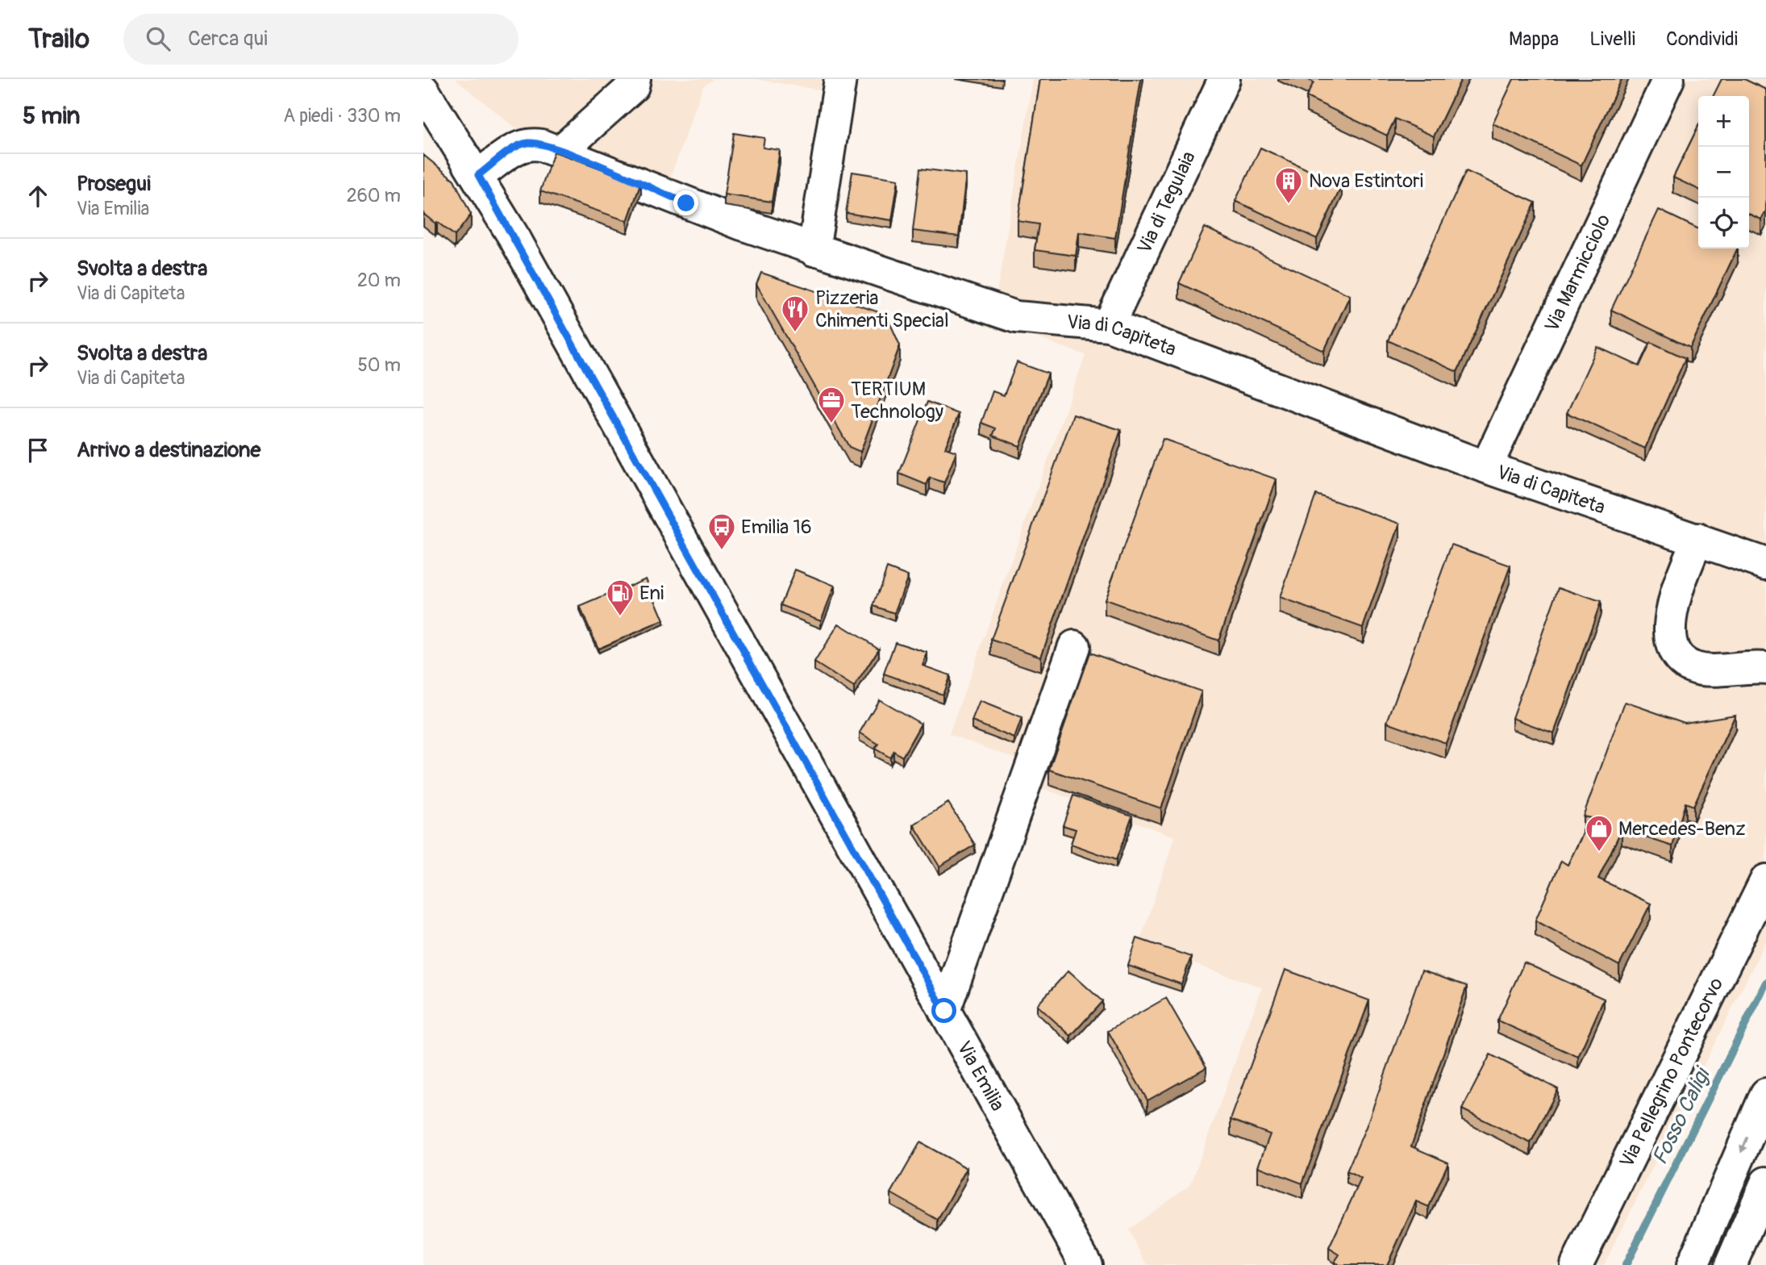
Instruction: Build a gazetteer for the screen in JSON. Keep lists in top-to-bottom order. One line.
{"streets":{"street":["Via di Tegulaia","Via Marmicciolo","Via di Capiteta","Via Pellegrino Pontecorvo","Via Emilia"]},"crossings":[["Via di Tegulaia","Via di Capiteta"],["Via Marmicciolo","Via di Capiteta"],["Via di Capiteta","Via Emilia"]],"water":["Fosso Caligi"],"places":{"building":["Nova Estintori"],"restaurant":["Pizzeria Chimenti Special"],"office":["TERTIUM Technology"],"bus stop":["Emilia 16"],"fuel station":["Eni"],"shop":["Mercedes-Benz"]},"page":{"header":"Trailo","search":"Cerca qui","nav":["Mappa","Livelli","Condividi"],"heading":["5 min","A piedi · 330 m"],"map_buttons":["+","−"],"list":[["Prosegui","Via Emilia","260 m"],["Svolta a destra","Via di Capiteta","20 m"],["Svolta a destra","Via di Capiteta","50 m"],"Arrivo a destinazione"]}}
